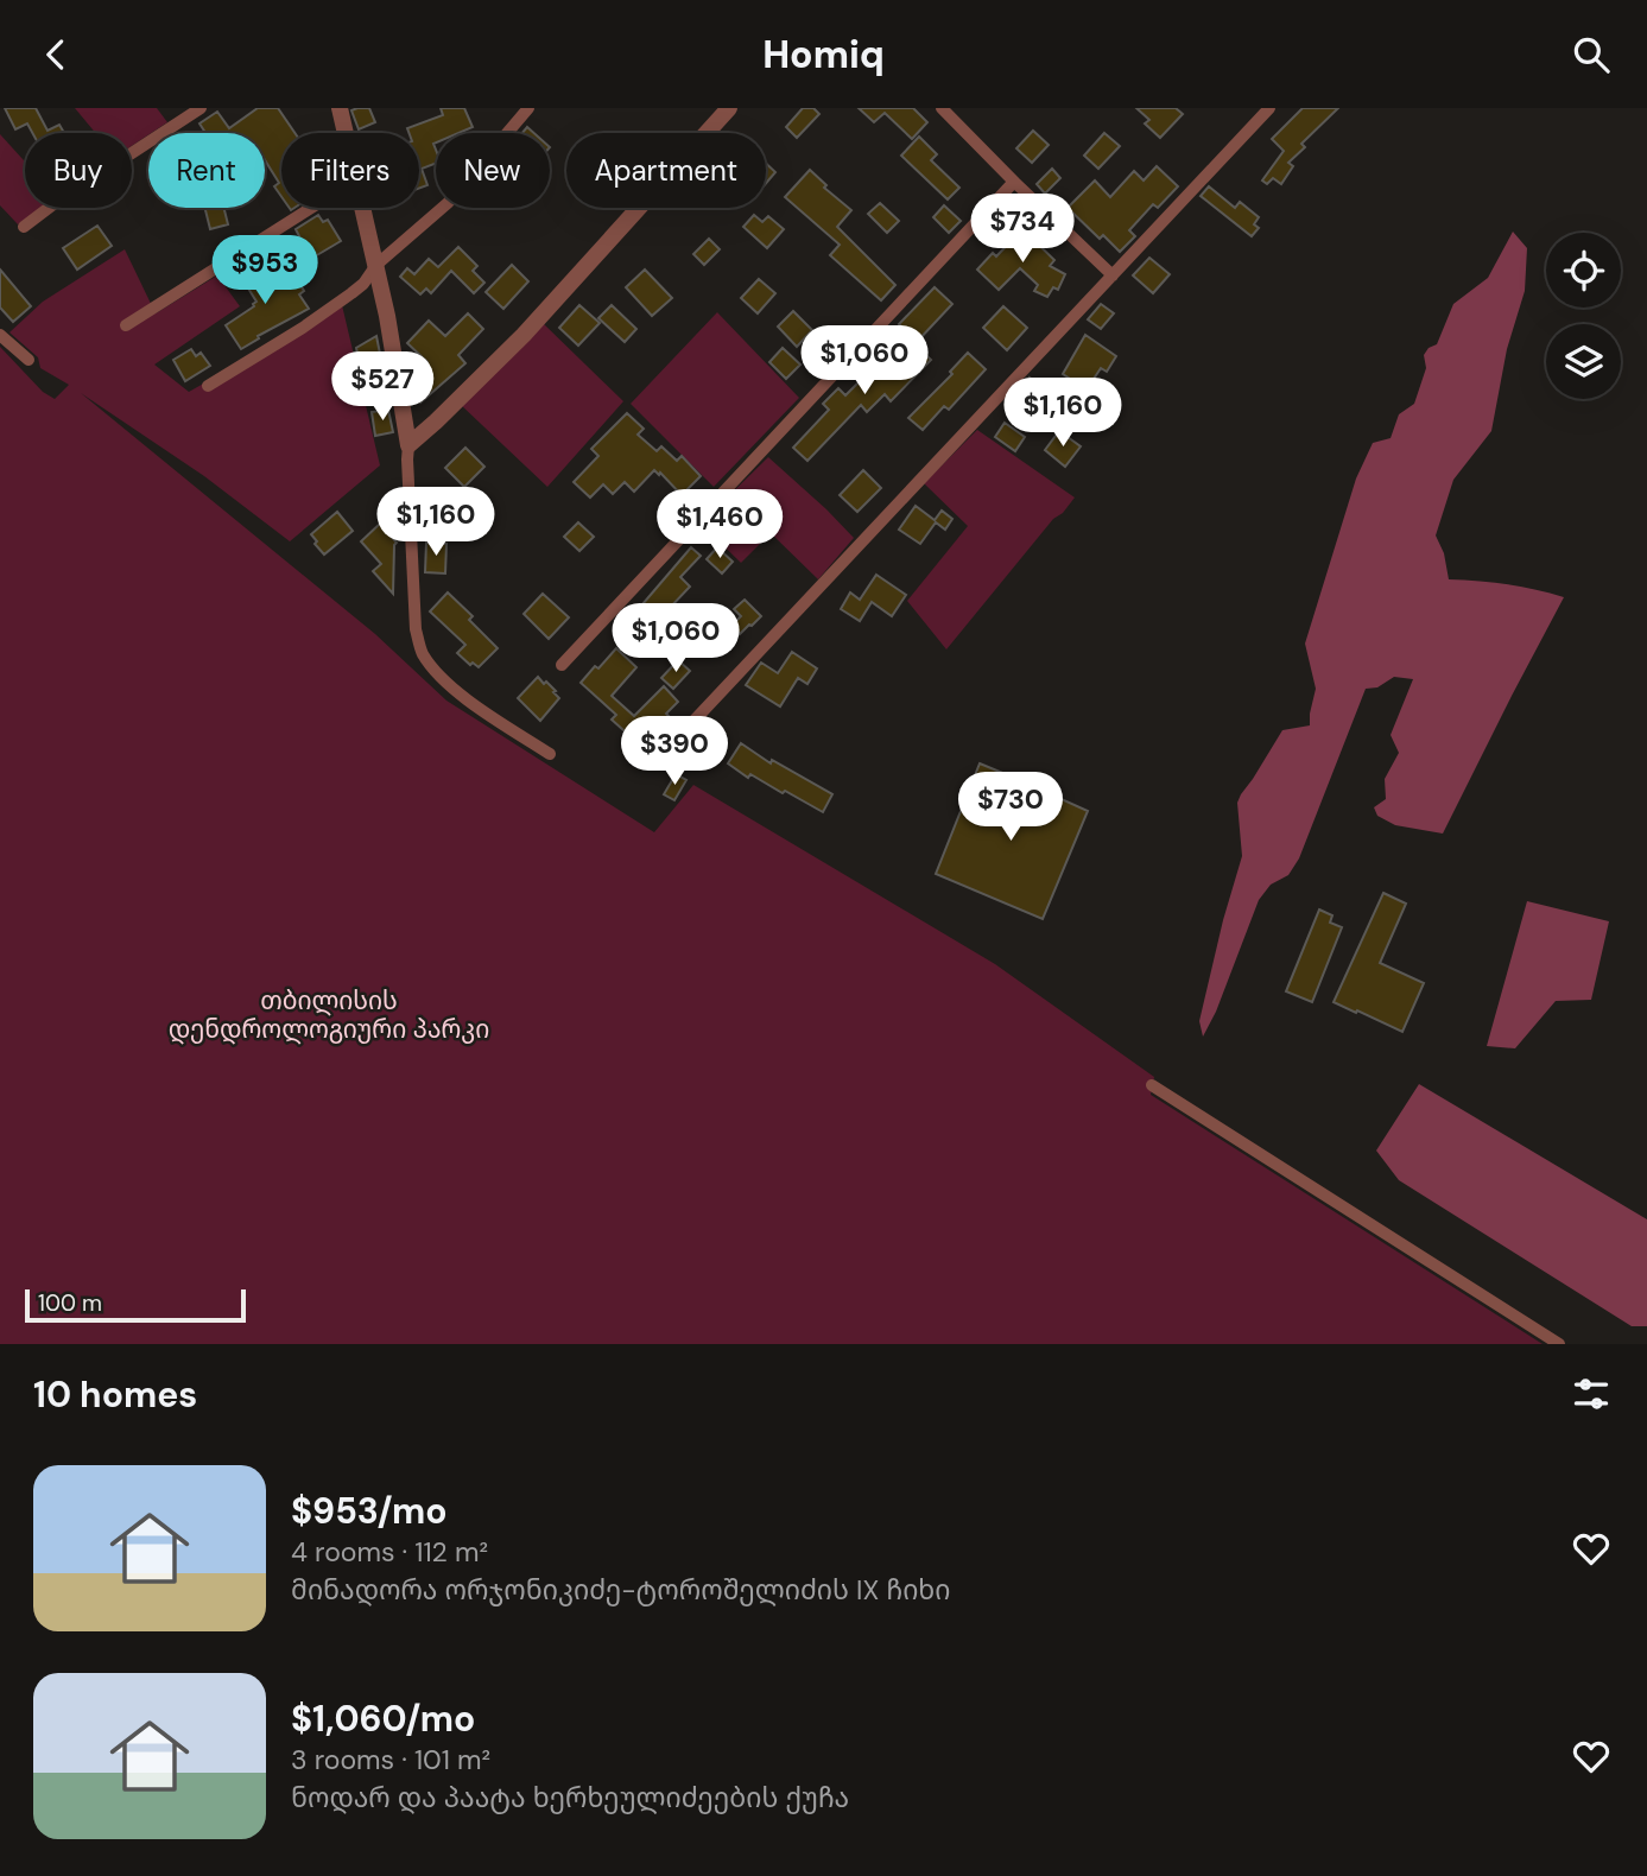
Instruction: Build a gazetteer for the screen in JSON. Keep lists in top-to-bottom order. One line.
{"parks":["თბილისის დენდროლოგიური პარკი"],"scale_bar":"100 m","page":{"header":"Homiq","chip":["Buy","Rent","Filters","New","Apartment"],"price":["$734","$953","$1,060","$527","$1,160","$1,160","$1,460","$1,060","$390","$730"],"scale":"100 m","heading":"10 homes","list":[{"name":"$953/mo","note":"4 rooms · 112 m² · მინადორა ორჯონიკიძე-ტოროშელიძის IX ჩიხი"},{"name":"$1,060/mo","note":"3 rooms · 101 m² · ნოდარ და პაატა ხერხეულიძეების ქუჩა"}]}}
